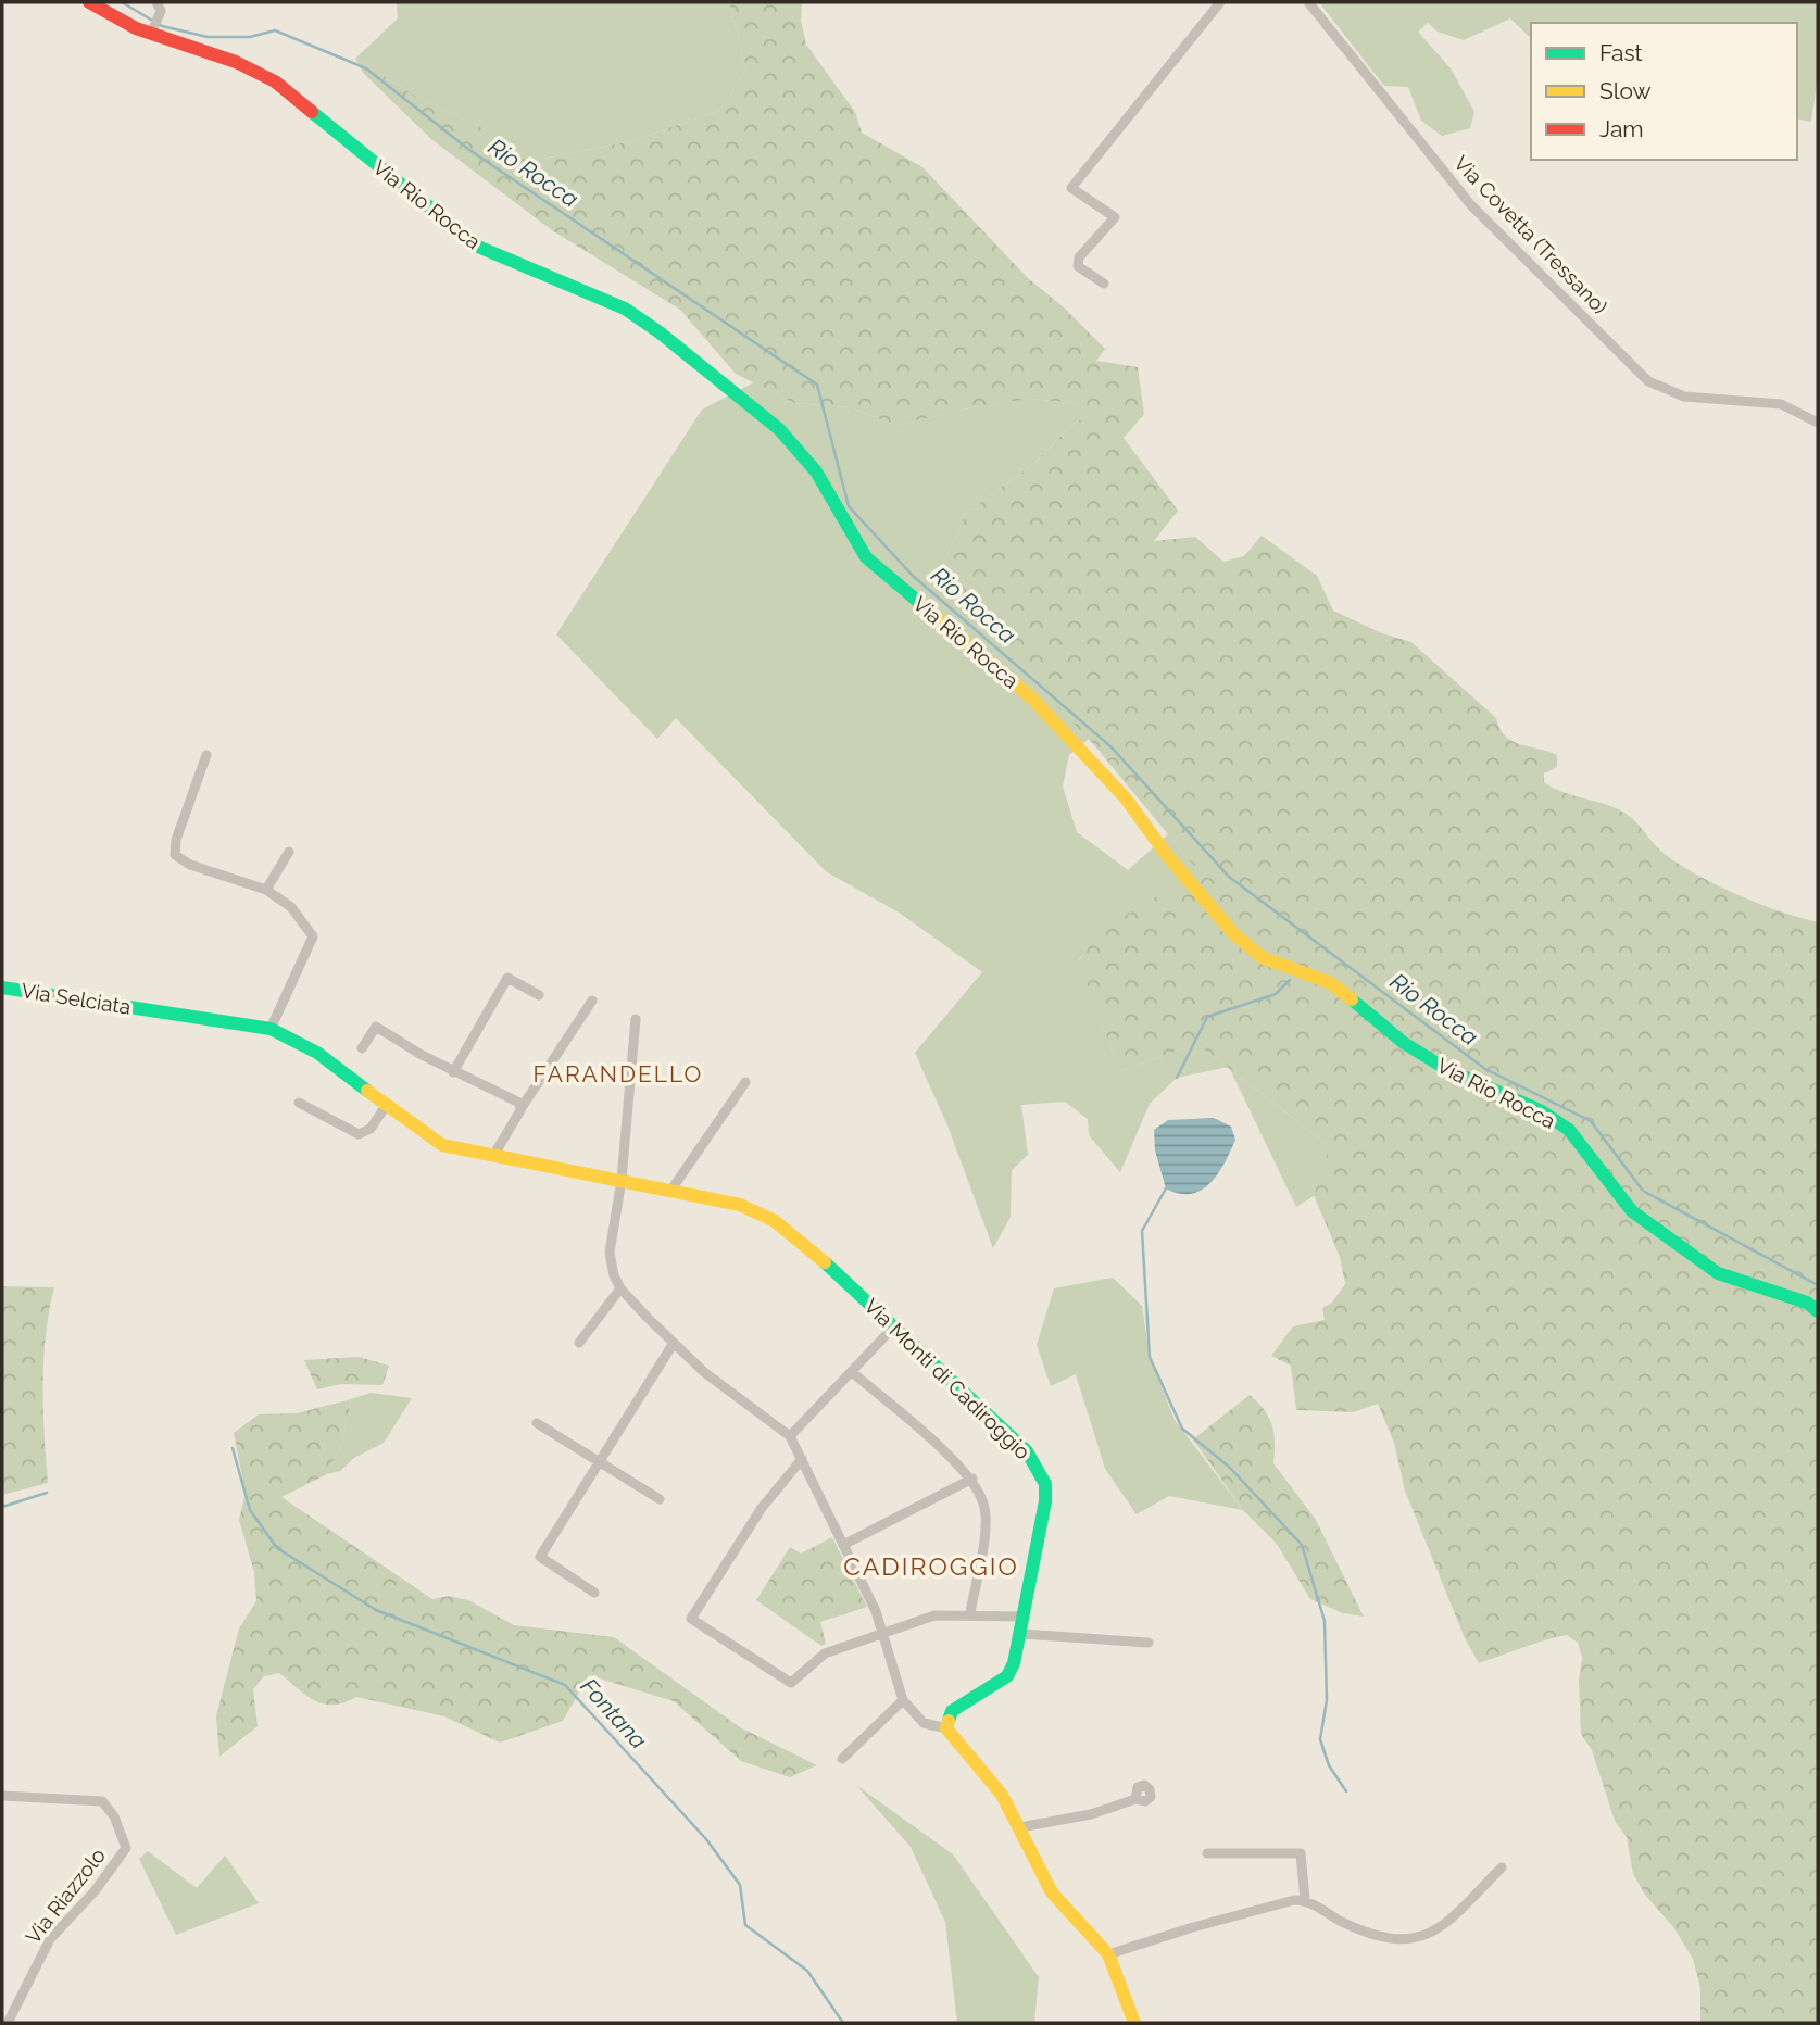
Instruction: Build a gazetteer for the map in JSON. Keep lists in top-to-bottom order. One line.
{"streets":{"street":["Via Rio Rocca","Via Covetta (Tressano)","Via Selciata","Via Monti di Cadiroggio","Via Riazzolo"]},"crossings":[["Via Selciata","Via Monti di Cadiroggio"]],"districts":["FARANDELLO","CADIROGGIO"],"water":["Rio Rocca","Fontana"],"legend":["Fast","Slow","Jam"]}
